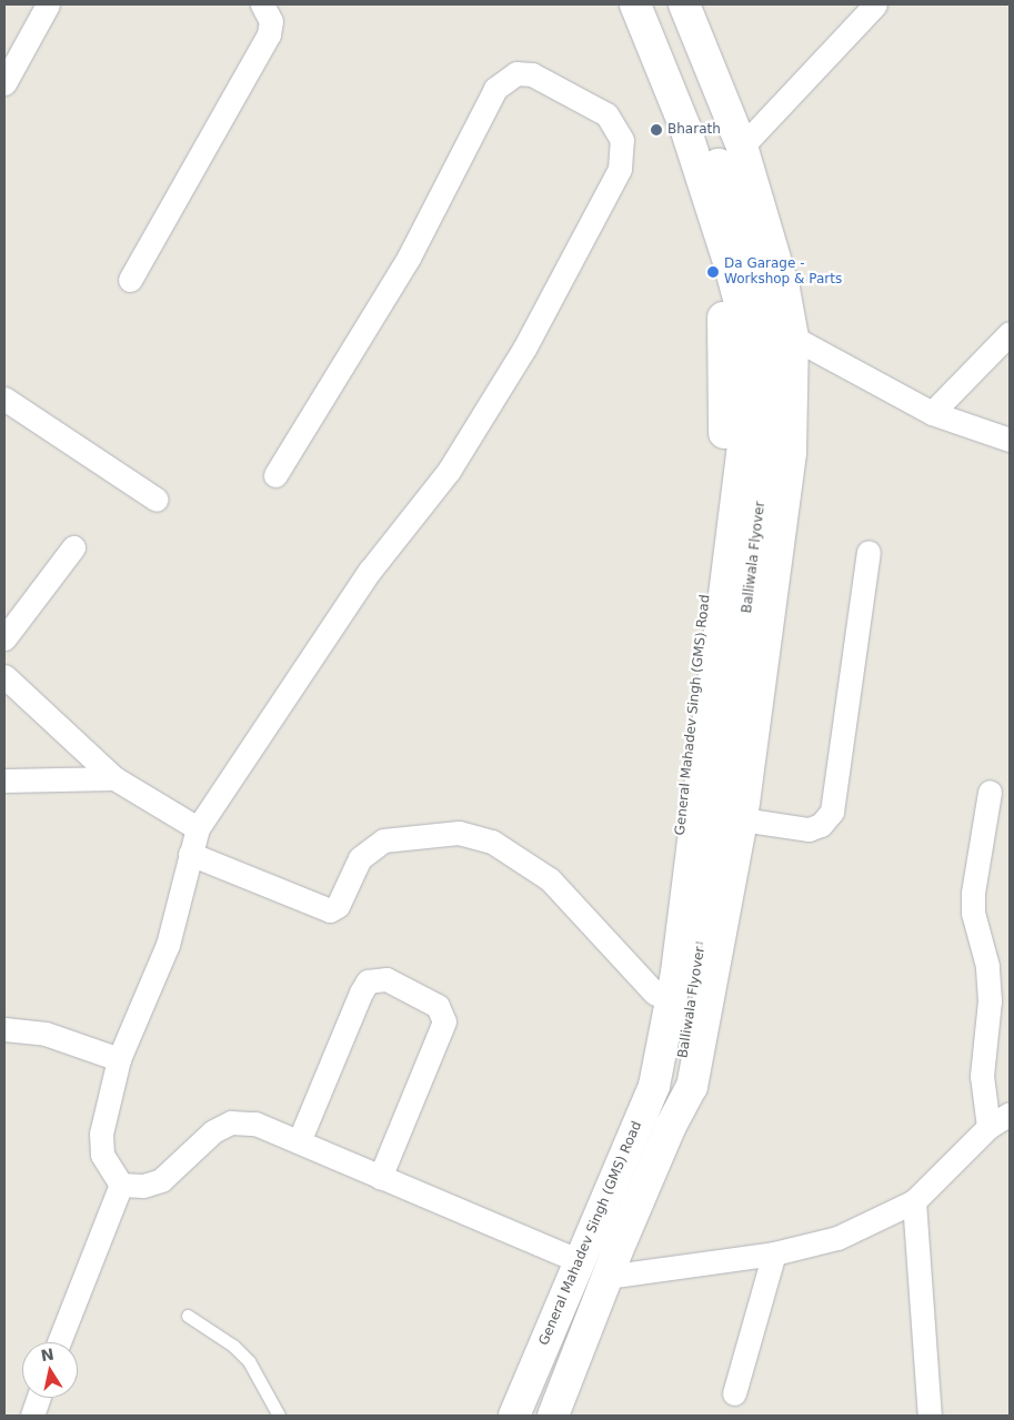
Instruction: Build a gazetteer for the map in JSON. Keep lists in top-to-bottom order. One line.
{"streets":{"street":["Balliwala Flyover","General Mahadev Singh (GMS) Road"]},"crossings":[["Balliwala Flyover","General Mahadev Singh (GMS) Road"]],"places":["Bharath","Da Garage - Workshop & Parts"],"north":"top"}
